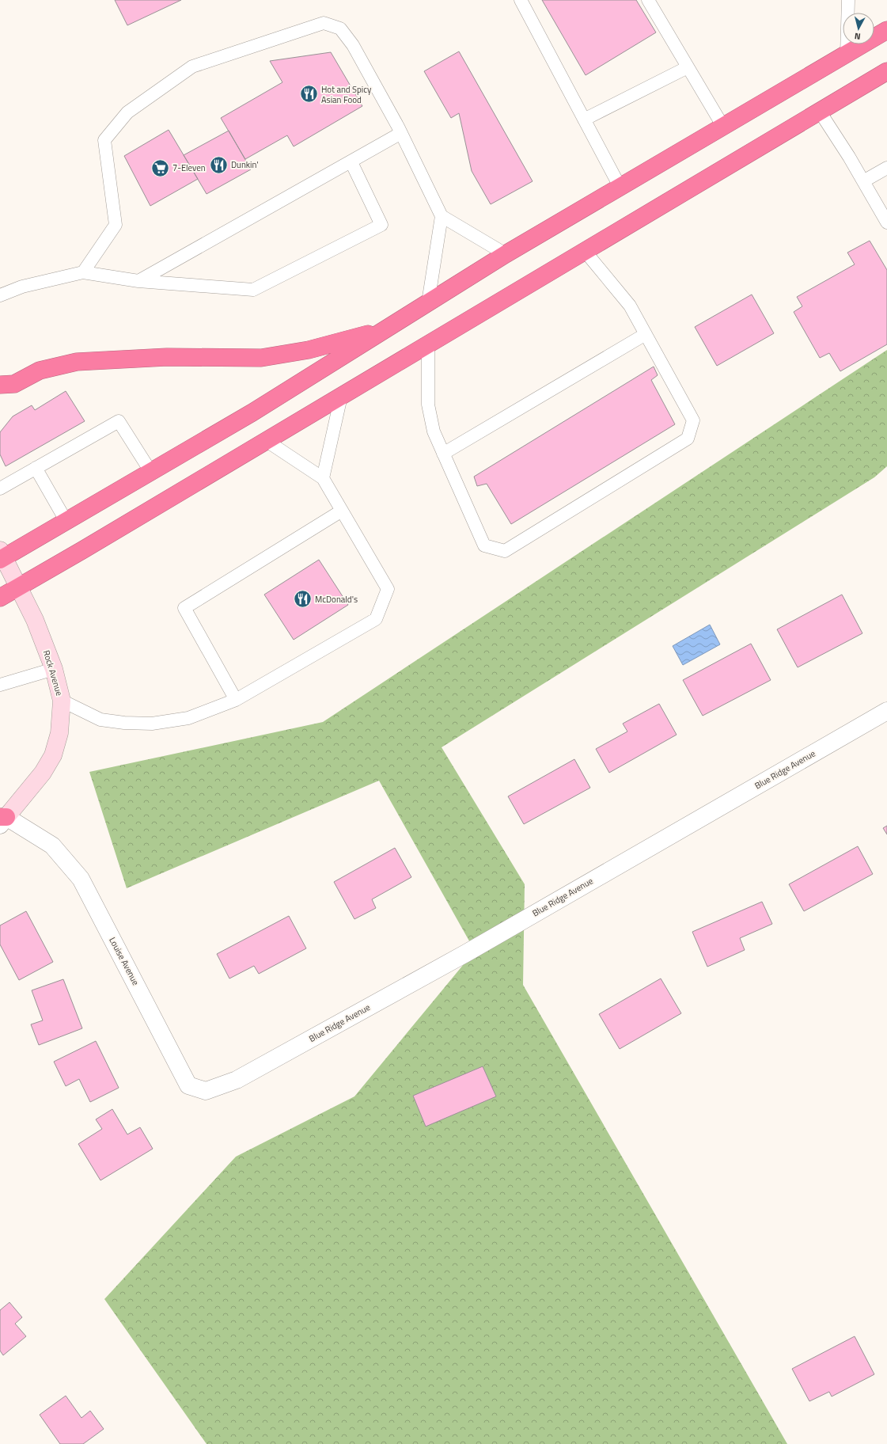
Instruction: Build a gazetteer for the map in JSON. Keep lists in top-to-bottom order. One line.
{"streets":{"street":["Rock Avenue","Blue Ridge Avenue","Louise Avenue"]},"crossings":[["Rock Avenue","Louise Avenue"],["Blue Ridge Avenue","Louise Avenue"]],"places":{"restaurant":["Hot and Spicy Asian Food","Dunkin'","McDonald's"],"supermarket":["7-Eleven"]},"north":"bottom"}
